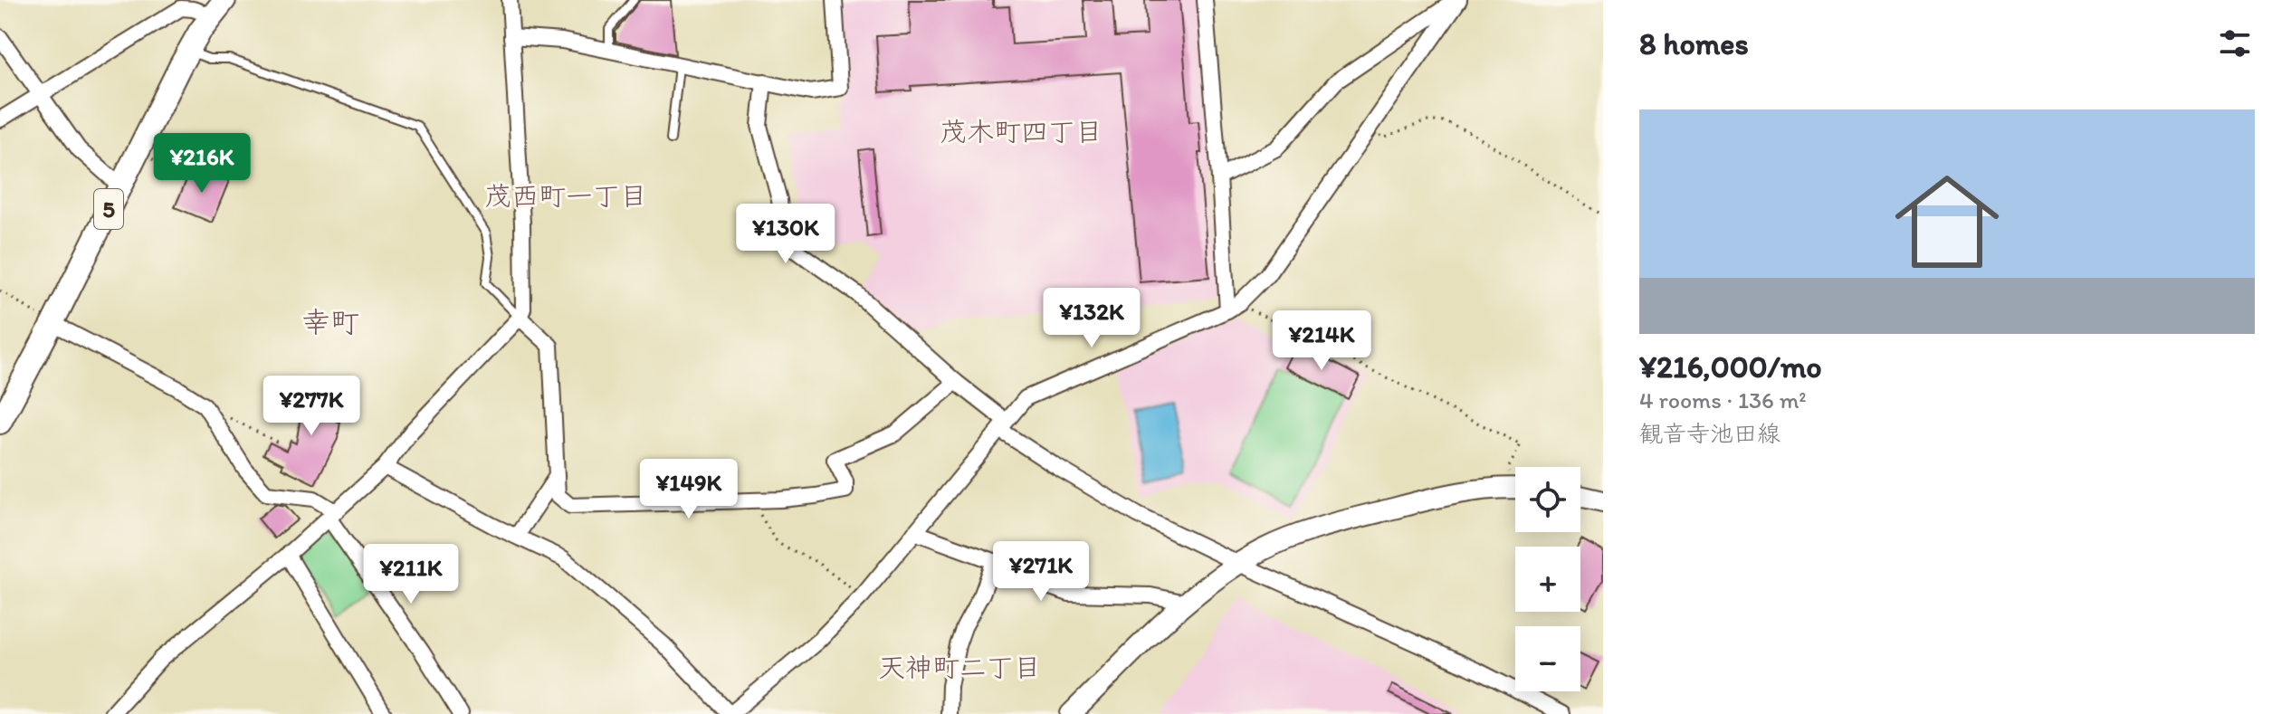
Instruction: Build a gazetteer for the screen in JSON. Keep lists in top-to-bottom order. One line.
{"streets":{"main road":["5"]},"districts":["茂木町四丁目","茂西町一丁目","幸町","天神町二丁目"],"page":{"heading":"8 homes","list":[{"name":"¥216,000/mo","note":"4 rooms · 136 m² · 観音寺池田線"}],"price":["¥216K","¥130K","¥132K","¥214K","¥277K","¥149K","¥271K","¥211K"],"map_buttons":["+","−"]}}
